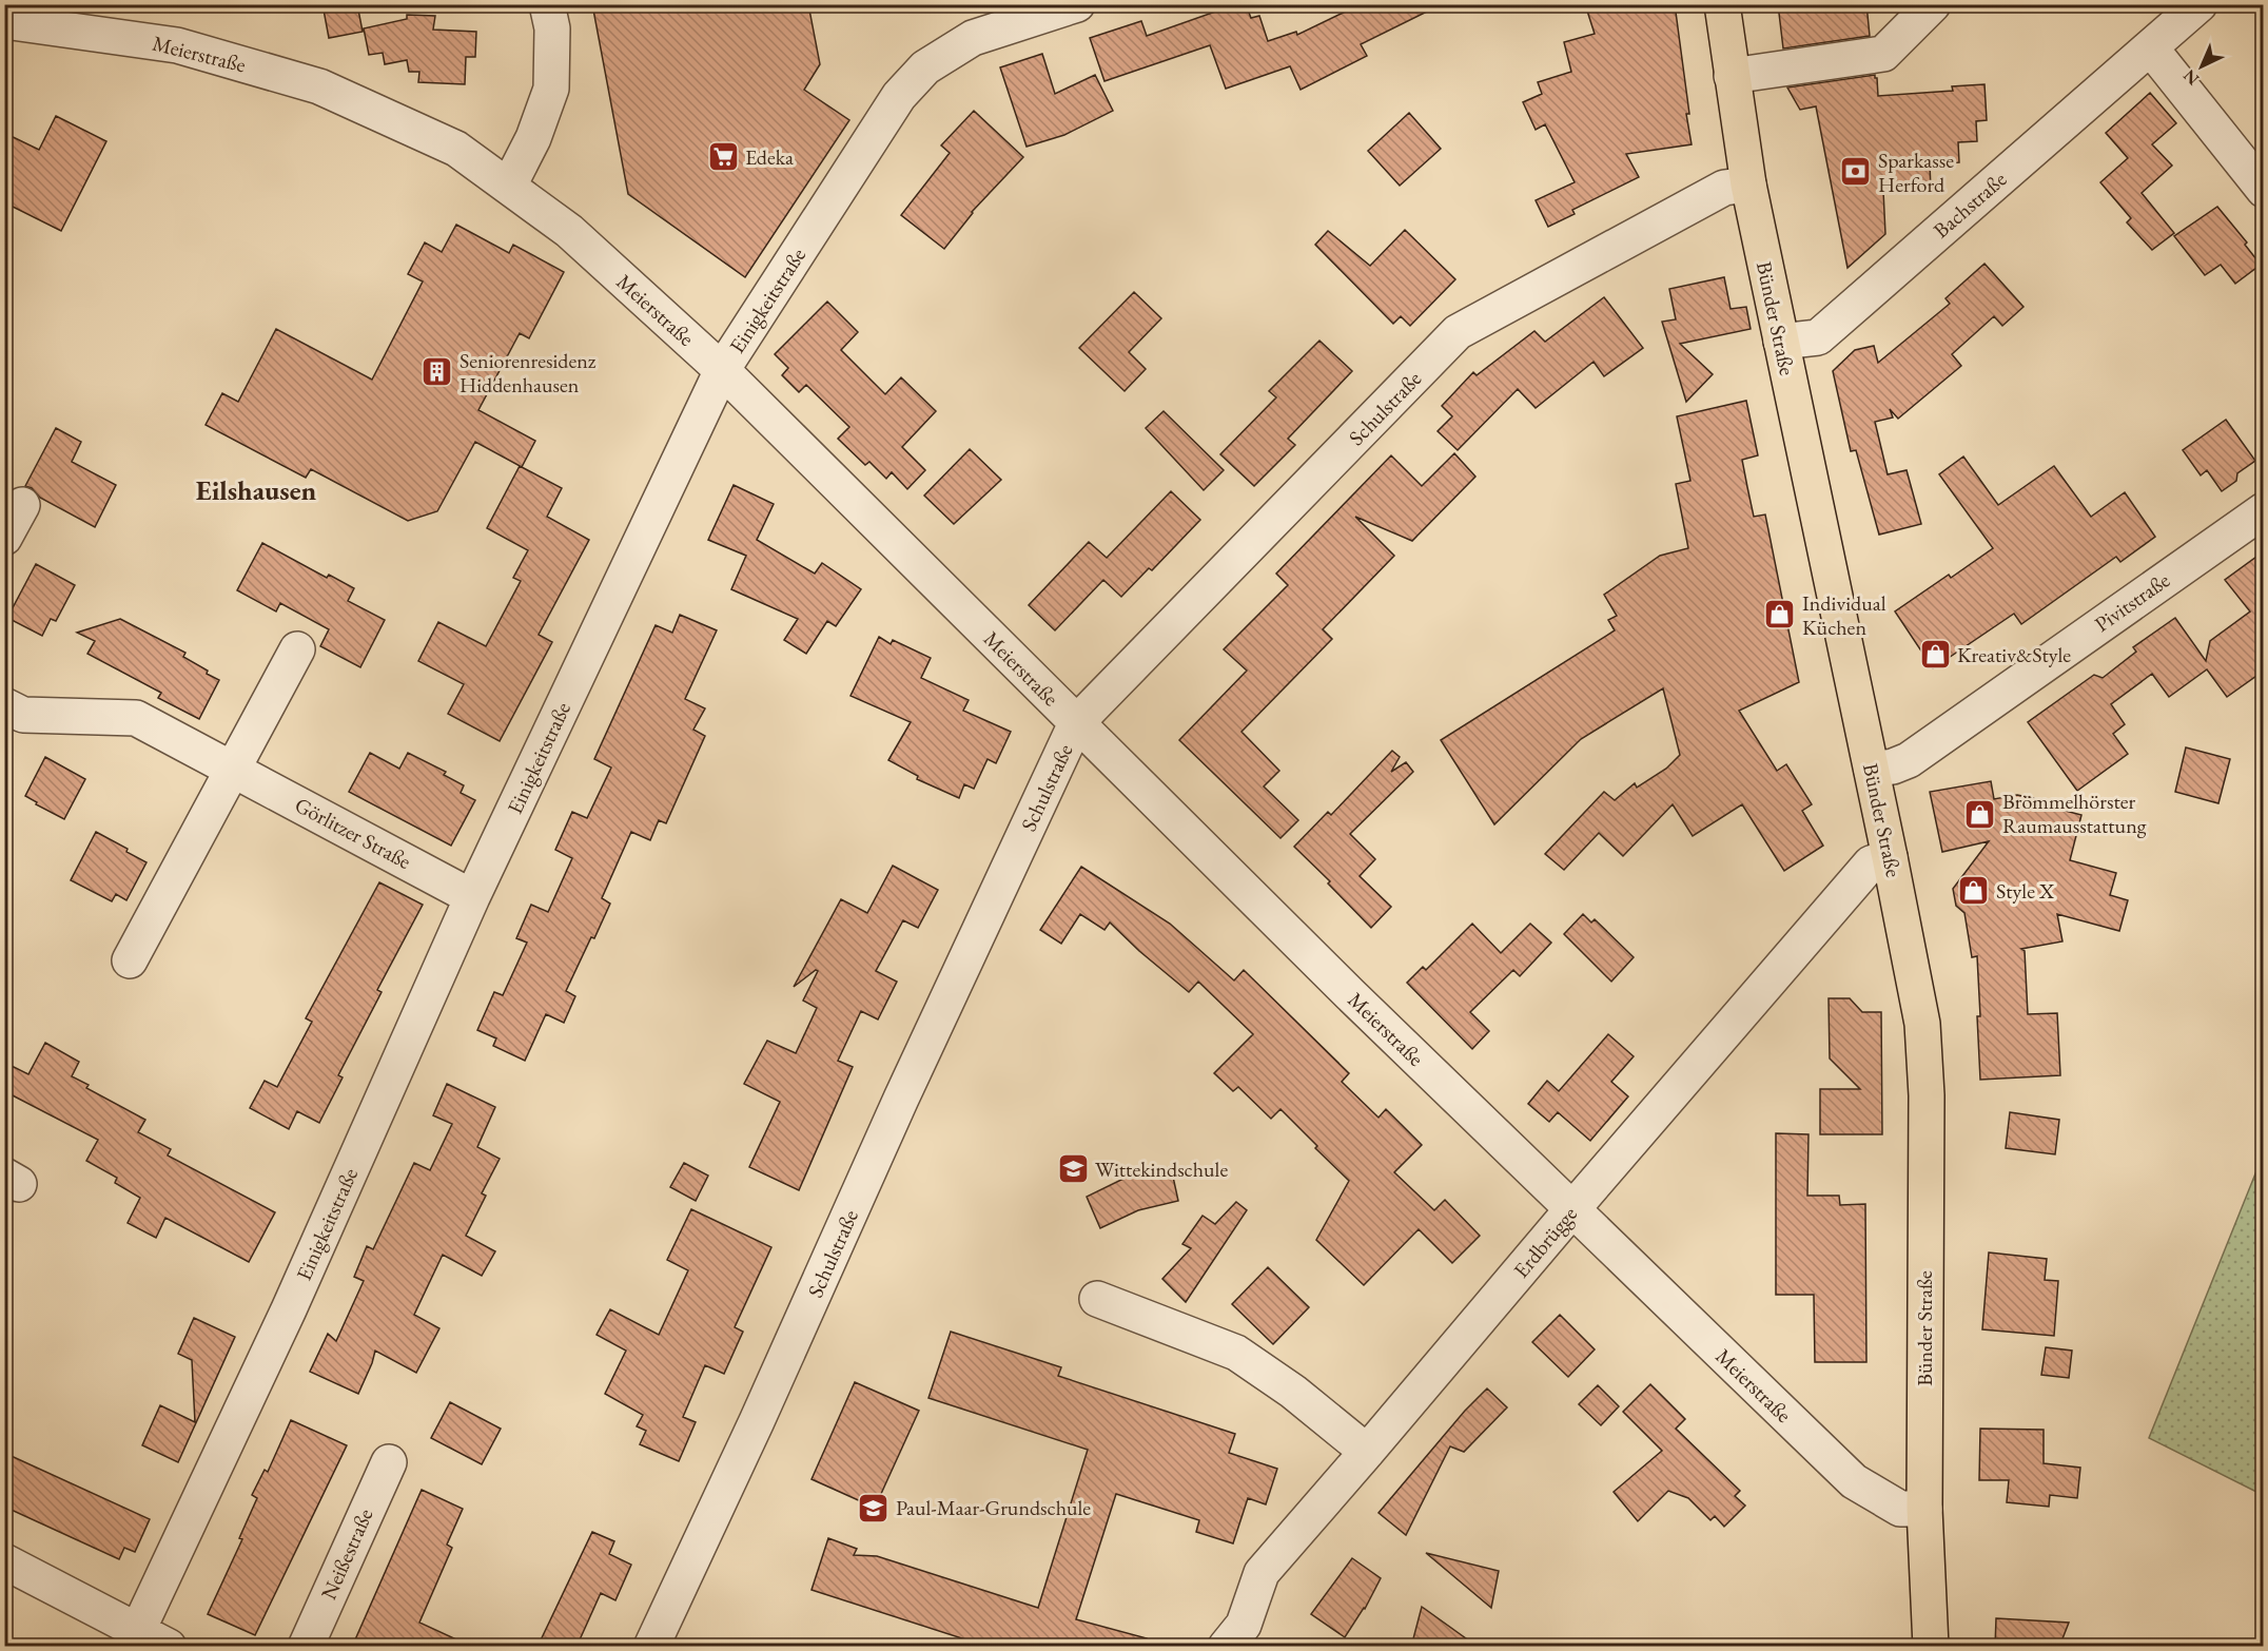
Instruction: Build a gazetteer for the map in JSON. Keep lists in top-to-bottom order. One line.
{"streets":{"main road":["Bünder Straße"],"street":["Meierstraße","Bachstraße","Einigkeitstraße","Schulstraße","Pivitstraße","Görlitzer Straße","Erdbrügge","Neißestraße"]},"crossings":[["Meierstraße","Einigkeitstraße"],["Meierstraße","Bünder Straße"],["Meierstraße","Schulstraße"],["Meierstraße","Erdbrügge"],["Bachstraße","Bünder Straße"],["Einigkeitstraße","Görlitzer Straße"],["Bünder Straße","Schulstraße"],["Bünder Straße","Pivitstraße"],["Bünder Straße","Erdbrügge"]],"districts":["Eilshausen"],"places":{"supermarket":["Edeka"],"bank":["Sparkasse Herford"],"building":["Seniorenresidenz Hiddenhausen"],"shop":["Individual Küchen","Kreativ&Style","Brömmelhörster Raumausstattung","Style X"],"school or university":["Wittekindschule","Paul-Maar-Grundschule"]},"north":"bottom left"}
